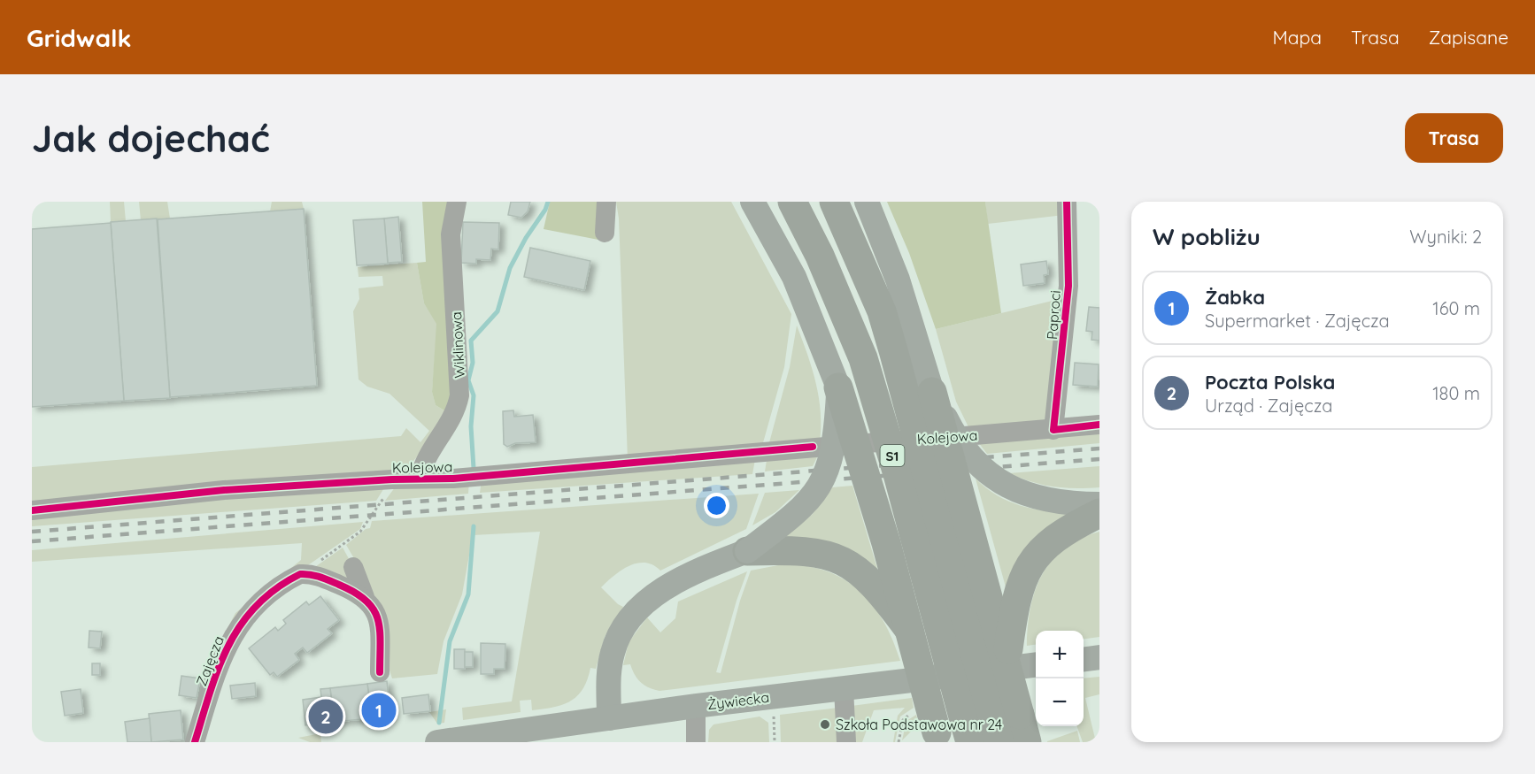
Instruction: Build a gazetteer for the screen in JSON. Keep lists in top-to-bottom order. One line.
{"streets":{"highway":["S1"],"main road":["Żywiecka"],"street":["Paproci","Wiklinowa","Kolejowa","Zajęcza"]},"crossings":[["Paproci","Kolejowa"],["Wiklinowa","Kolejowa"]],"places":["Szkoła Podstawowa nr 24"],"page":{"header":"Gridwalk","nav":["Mapa","Trasa","Zapisane"],"buttons":"Trasa","title":"Jak dojechać","heading":["W pobliżu","Wyniki: 2"],"list":[{"mark":"1","name":"Żabka","note":"Supermarket · Zajęcza","value":"160 m"},{"mark":"2","name":"Poczta Polska","note":"Urząd · Zajęcza","value":"180 m"}],"map_buttons":["+","−"],"pins":["1","2"]}}
